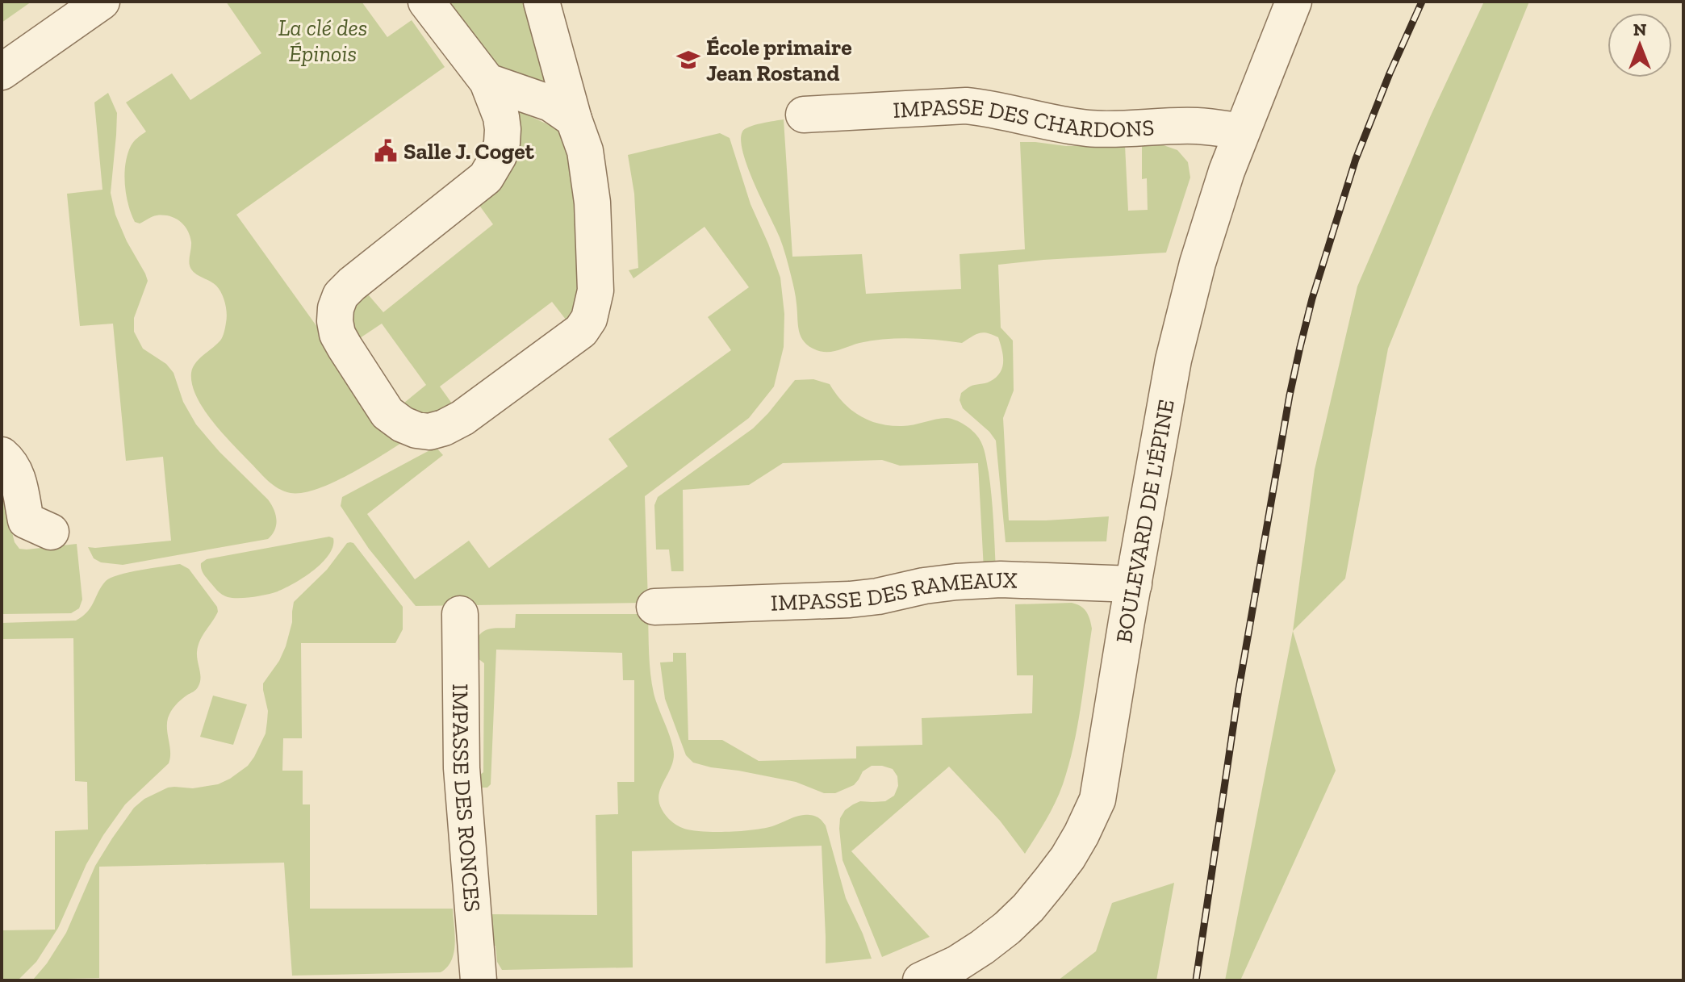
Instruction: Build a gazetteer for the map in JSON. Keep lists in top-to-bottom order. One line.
{"streets":{"street":["IMPASSE DES CHARDONS","BOULEVARD DE L'ÉPINE","IMPASSE DES RAMEAUX","IMPASSE DES RONCES"]},"crossings":[["IMPASSE DES CHARDONS","BOULEVARD DE L'ÉPINE"],["BOULEVARD DE L'ÉPINE","IMPASSE DES RAMEAUX"]],"parks":["La clé des Épinois"],"places":{"school or university":["École primaire Jean Rostand"],"public building":["Salle J. Coget"]},"north":"top"}
